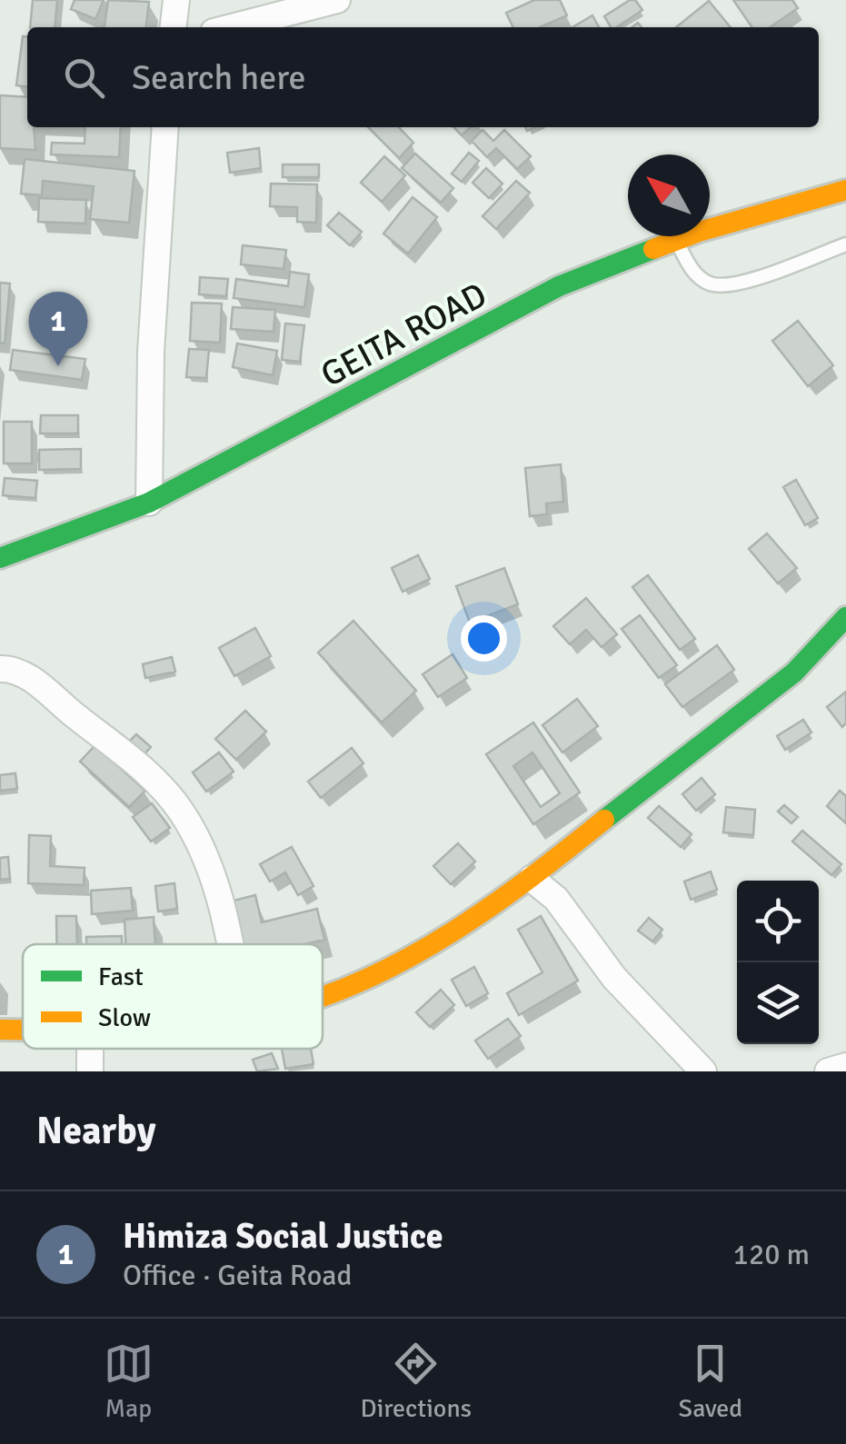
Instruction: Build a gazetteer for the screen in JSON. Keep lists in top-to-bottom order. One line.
{"streets":{"main road":["GEITA ROAD"]},"legend":["Fast","Slow"],"north":"top left","page":{"search":"Search here","pins":"1","heading":"Nearby","list":[{"mark":"1","name":"Himiza Social Justice","note":"Office · Geita Road","value":"120 m"}],"nav":["Map","Directions","Saved"]}}
